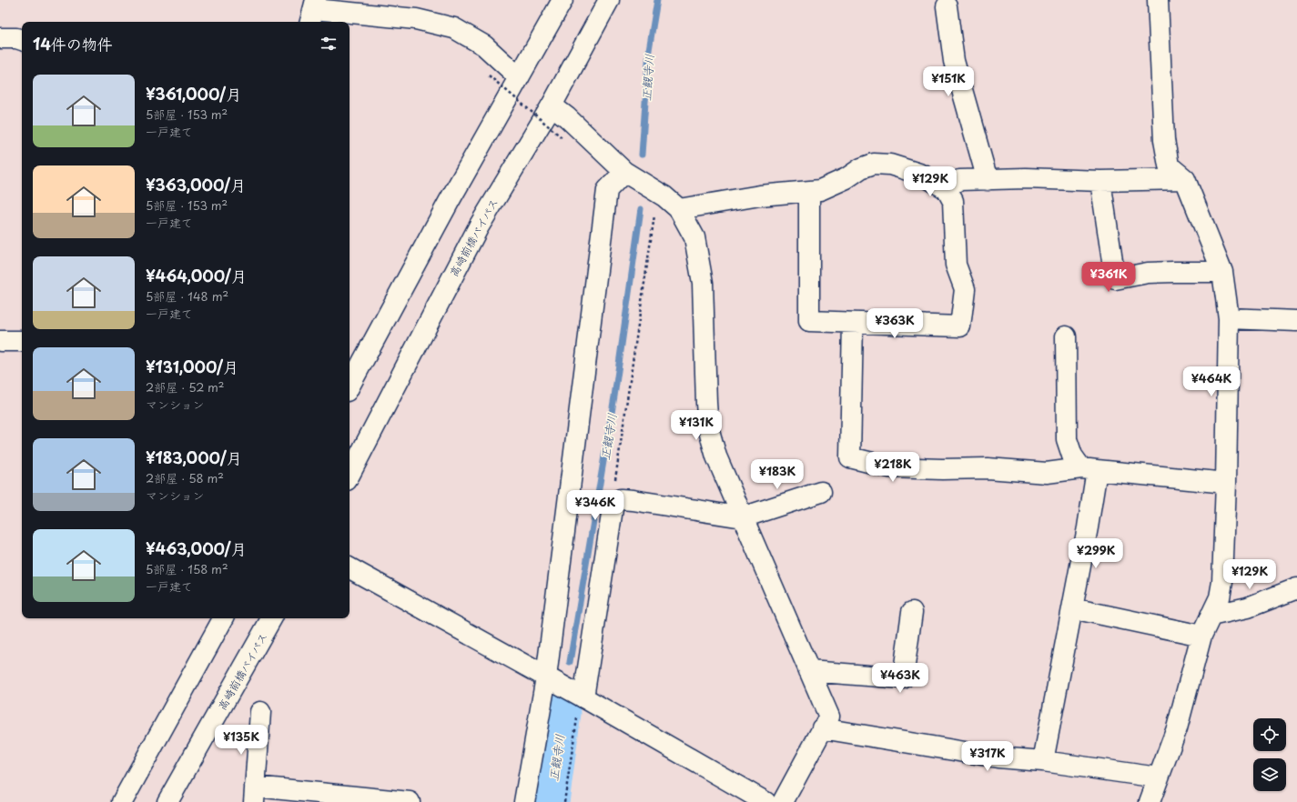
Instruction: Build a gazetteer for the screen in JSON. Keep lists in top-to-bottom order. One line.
{"streets":{"main road":["高崎前橋バイパス"]},"water":["正観寺川"],"page":{"heading":"14件の物件","list":[{"name":"¥361,000/月","note":"5部屋 · 153 m² · 一戸建て"},{"name":"¥363,000/月","note":"5部屋 · 153 m² · 一戸建て"},{"name":"¥464,000/月","note":"5部屋 · 148 m² · 一戸建て"},{"name":"¥131,000/月","note":"2部屋 · 52 m² · マンション"},{"name":"¥183,000/月","note":"2部屋 · 58 m² · マンション"},{"name":"¥463,000/月","note":"5部屋 · 158 m² · 一戸建て"}],"price":["¥151K","¥129K","¥361K","¥363K","¥464K","¥131K","¥218K","¥183K","¥346K","¥299K","¥129K","¥463K","¥135K","¥317K"]}}
